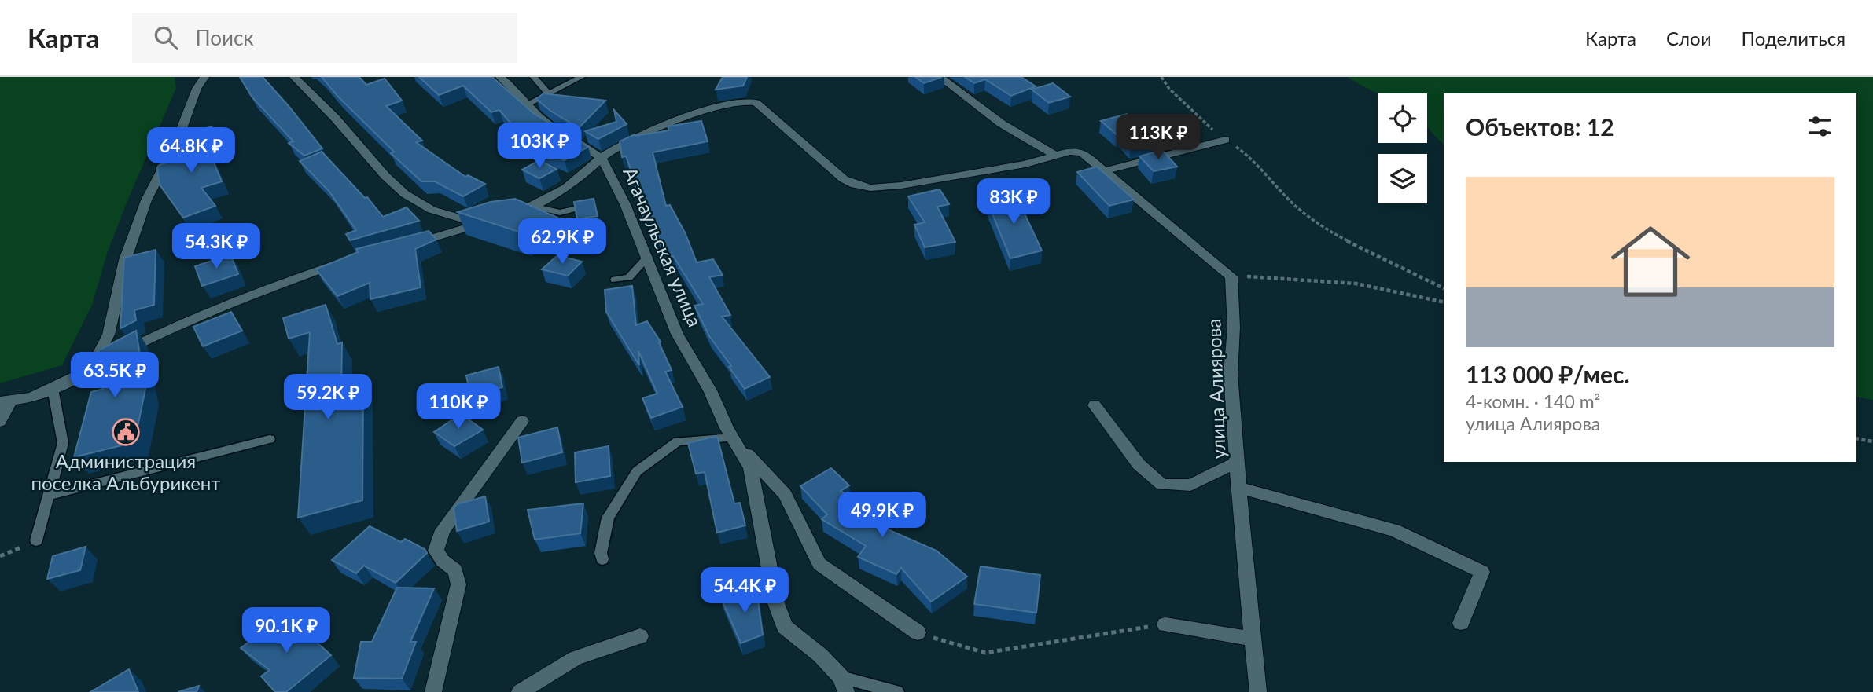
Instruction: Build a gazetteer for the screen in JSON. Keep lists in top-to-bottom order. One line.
{"streets":{"street":["Агачаульская улица","улица Алиярова"]},"places":{"public building":["Администрация поселка Альбурикент"]},"page":{"header":"Карта","search":"Поиск","nav":["Карта","Слои","Поделиться"],"heading":"Объектов: 12","price":["113K ₽","103K ₽","64.8K ₽","83K ₽","62.9K ₽","54.3K ₽","63.5K ₽","59.2K ₽","110K ₽","49.9K ₽","54.4K ₽","90.1K ₽"],"list":[{"name":"113 000 ₽/мес.","note":"4-комн. · 140 m² · улица Алиярова"}]}}
